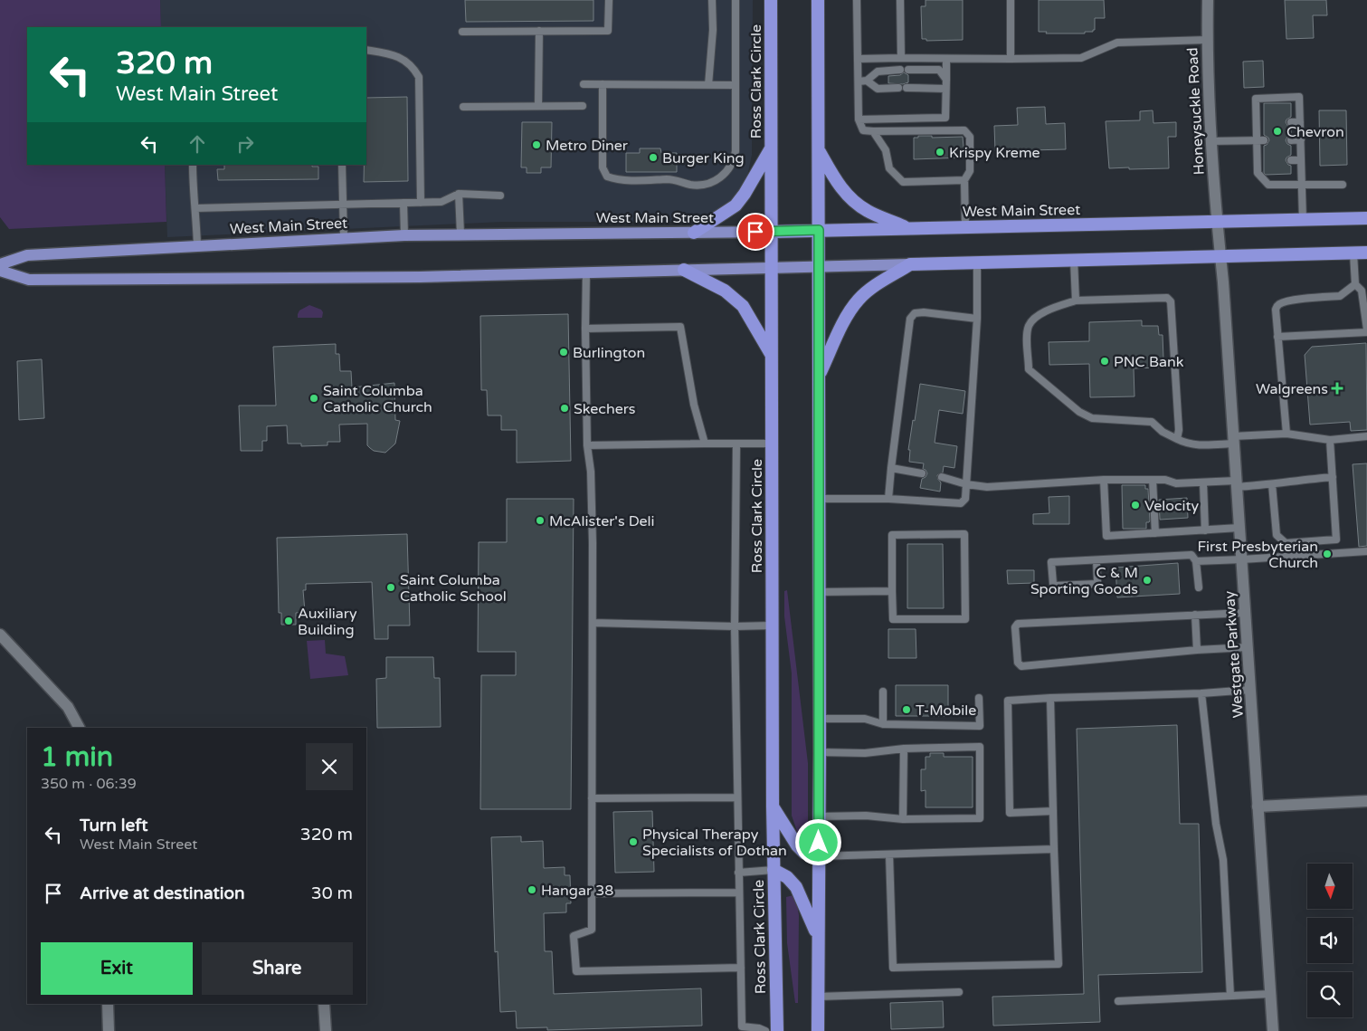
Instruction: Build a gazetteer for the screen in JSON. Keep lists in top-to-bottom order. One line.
{"streets":{"highway":["Ross Clark Circle","West Main Street"],"main road":["Honeysuckle Road","Westgate Parkway"]},"crossings":[["Ross Clark Circle","West Main Street"],["Honeysuckle Road","West Main Street"],["Honeysuckle Road","Westgate Parkway"],["West Main Street","Westgate Parkway"]],"places":{"other":["Chevron","Metro Diner","Krispy Kreme","Burger King","Burlington","PNC Bank","Saint Columba Catholic Church","Skechers","Velocity","McAlister's Deli","First Presbyterian Church","C & M Sporting Goods","Saint Columba Catholic School","Auxiliary Building","T-Mobile","Physical Therapy Specialists of Dothan","Hangar 38"],"health":["Walgreens"]},"north":"bottom","page":{"turn":["320 m","West Main Street"],"heading":["1 min","350 m · 06:39"],"list":[{"name":"Turn left","note":"West Main Street","value":"320 m"},{"name":"Arrive at destination","value":"30 m"}],"buttons":["Exit","Share"]}}
